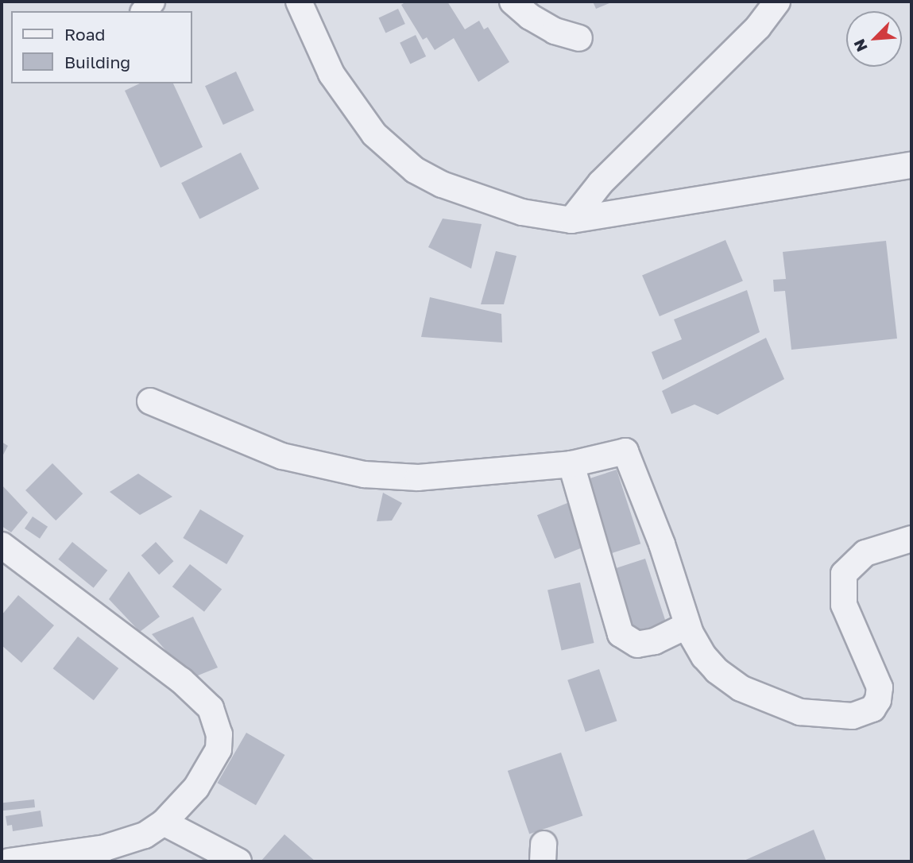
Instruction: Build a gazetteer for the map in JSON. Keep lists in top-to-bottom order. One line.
{"legend":["Road","Building"],"north":"bottom left"}
